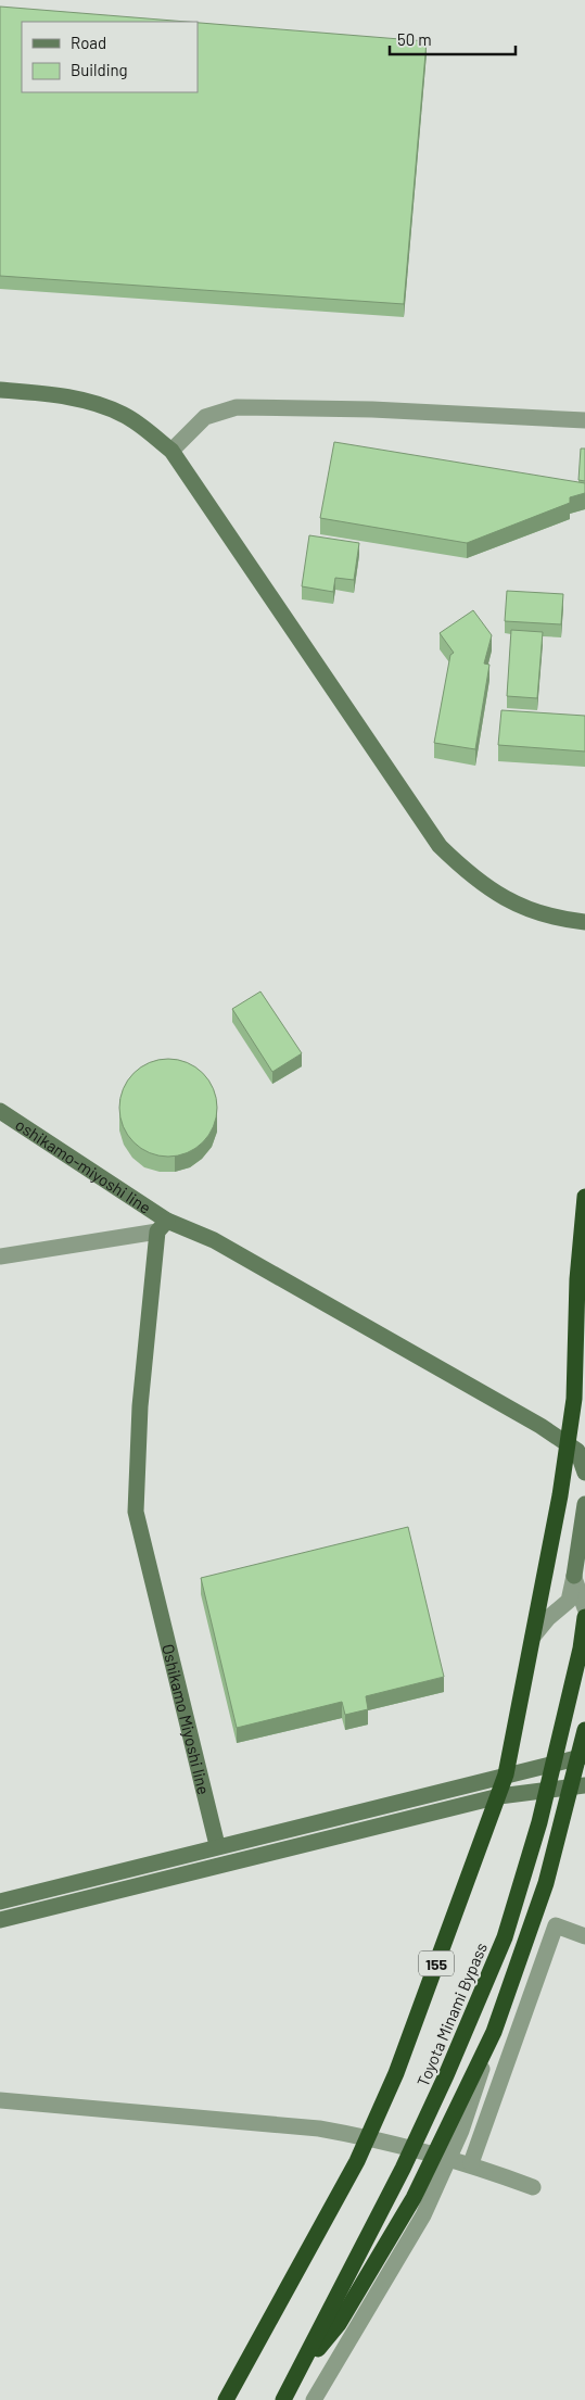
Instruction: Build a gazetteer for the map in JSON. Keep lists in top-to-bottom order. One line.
{"streets":{"highway":["155","Toyota Minami Bypass"],"street":["oshikamo-miyoshi line","Oshikamo Miyoshi line"]},"crossings":[["oshikamo-miyoshi line","Oshikamo Miyoshi line"]],"legend":["Road","Building"],"scale_bar":"50 m"}
